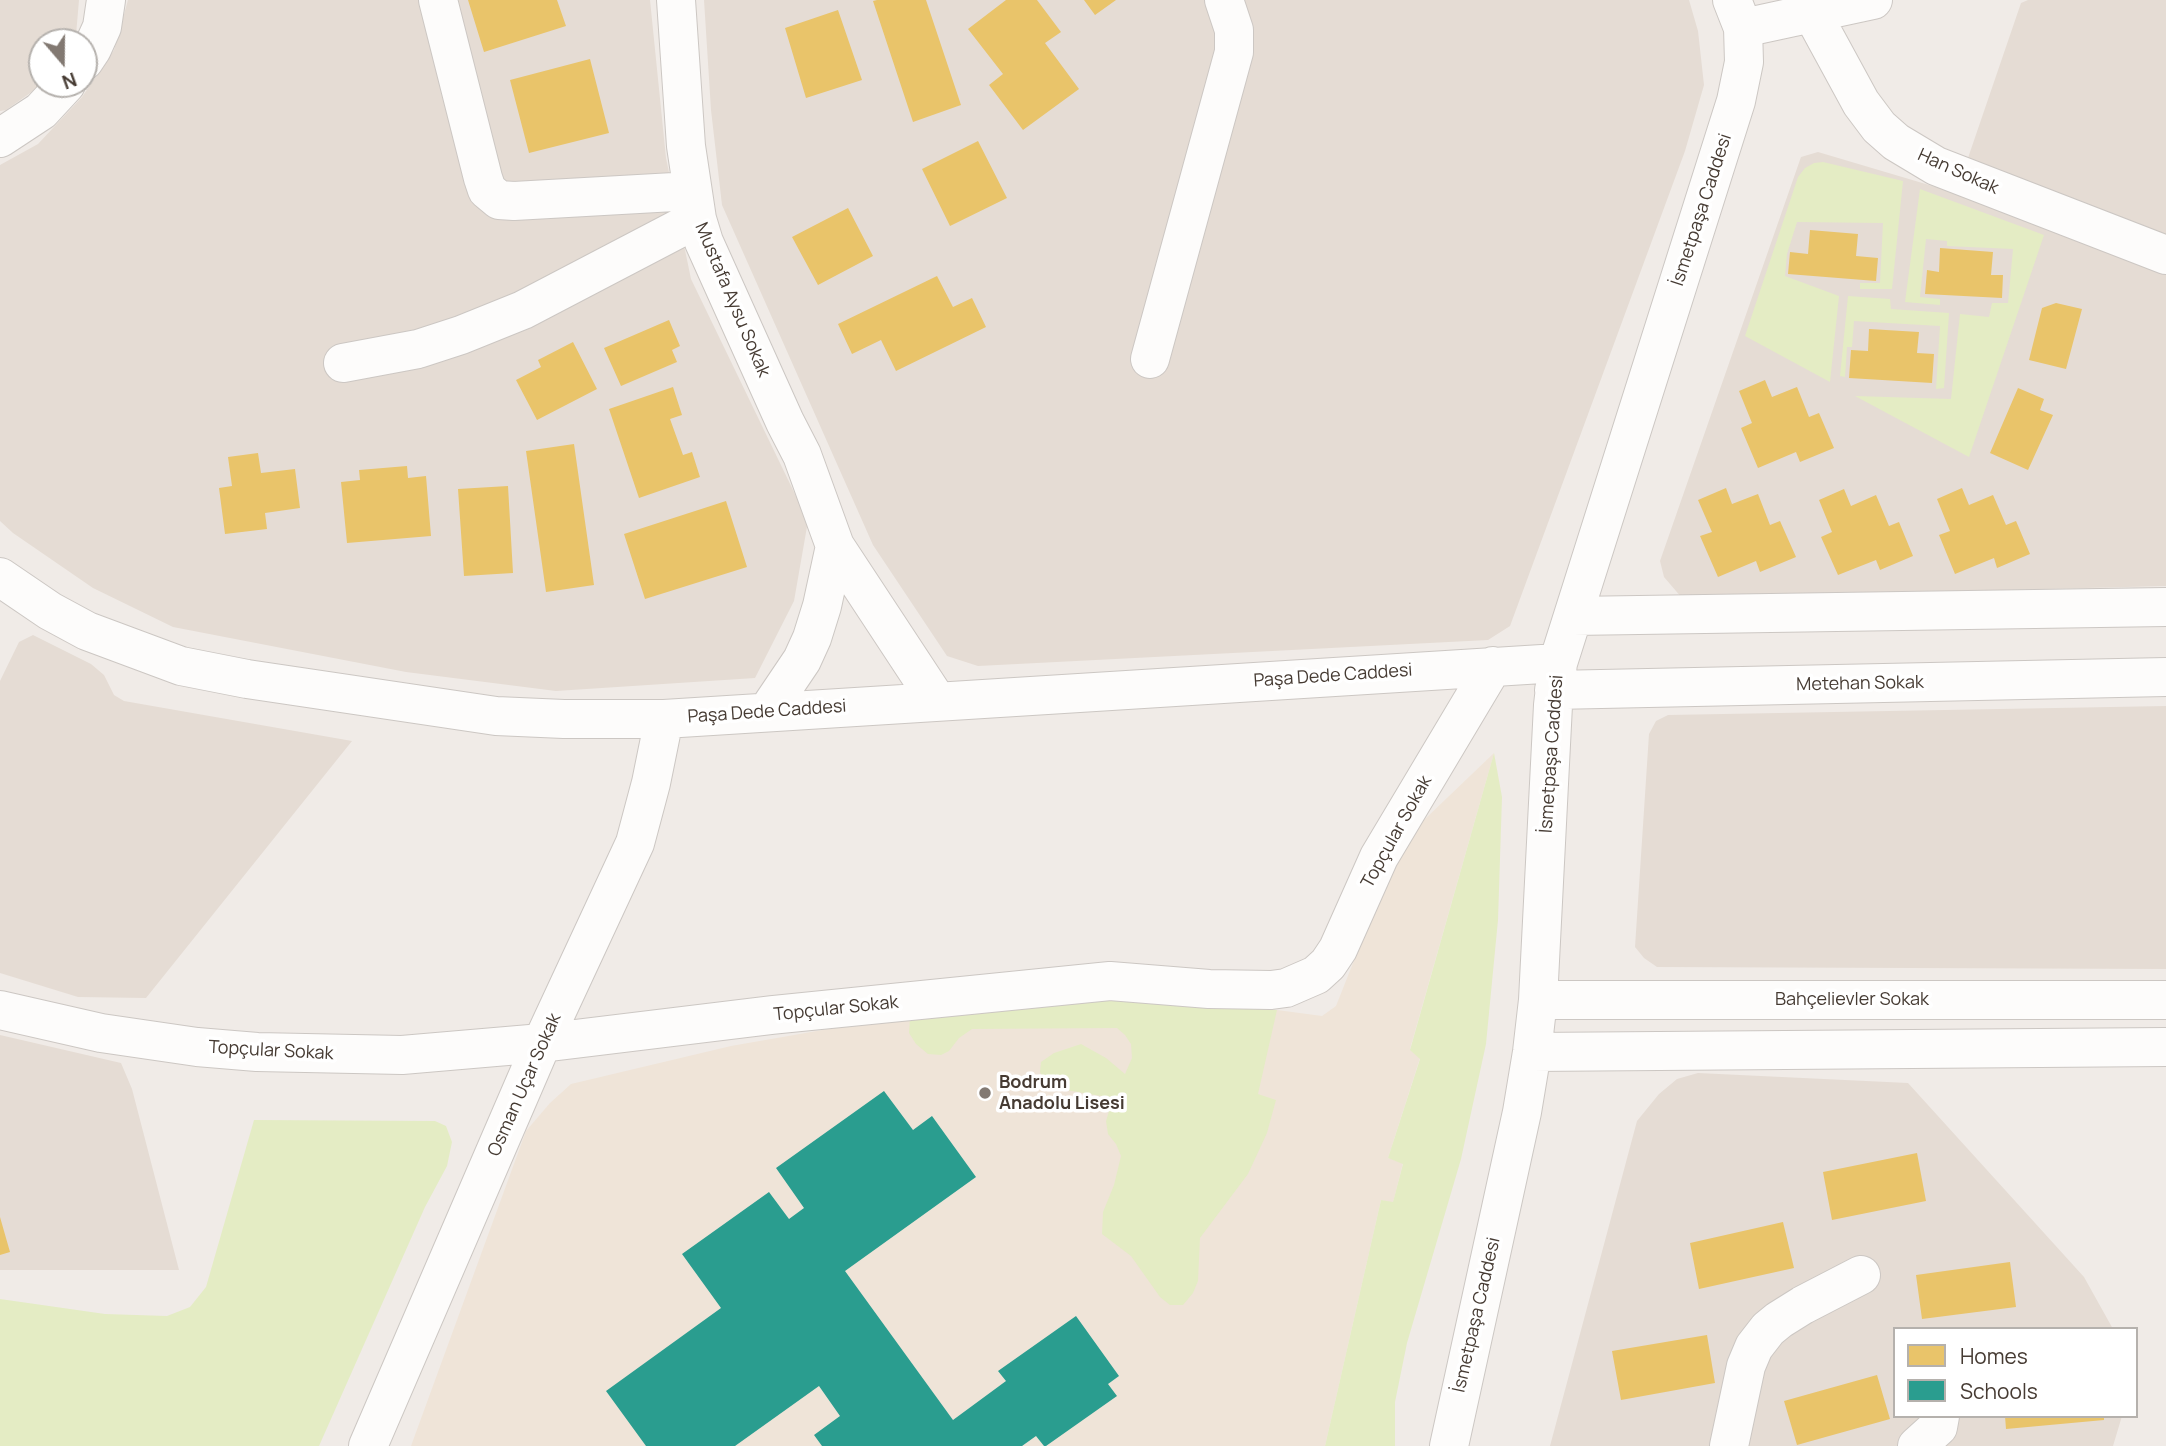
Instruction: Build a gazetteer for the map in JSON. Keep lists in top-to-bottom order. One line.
{"streets":{"street":["Han Sokak","İsmetpaşa Caddesi","Mustafa Aysu Sokak","Paşa Dede Caddesi","Metehan Sokak","Topçular Sokak","Bahçelievler Sokak","Osman Uçar Sokak"]},"crossings":[["İsmetpaşa Caddesi","Paşa Dede Caddesi"],["İsmetpaşa Caddesi","Metehan Sokak"],["İsmetpaşa Caddesi","Bahçelievler Sokak"],["Mustafa Aysu Sokak","Paşa Dede Caddesi"],["Paşa Dede Caddesi","Metehan Sokak"],["Paşa Dede Caddesi","Topçular Sokak"],["Paşa Dede Caddesi","Osman Uçar Sokak"],["Topçular Sokak","Osman Uçar Sokak"]],"places":["Bodrum Anadolu Lisesi"],"legend":["Homes","Schools"],"north":"bottom"}
